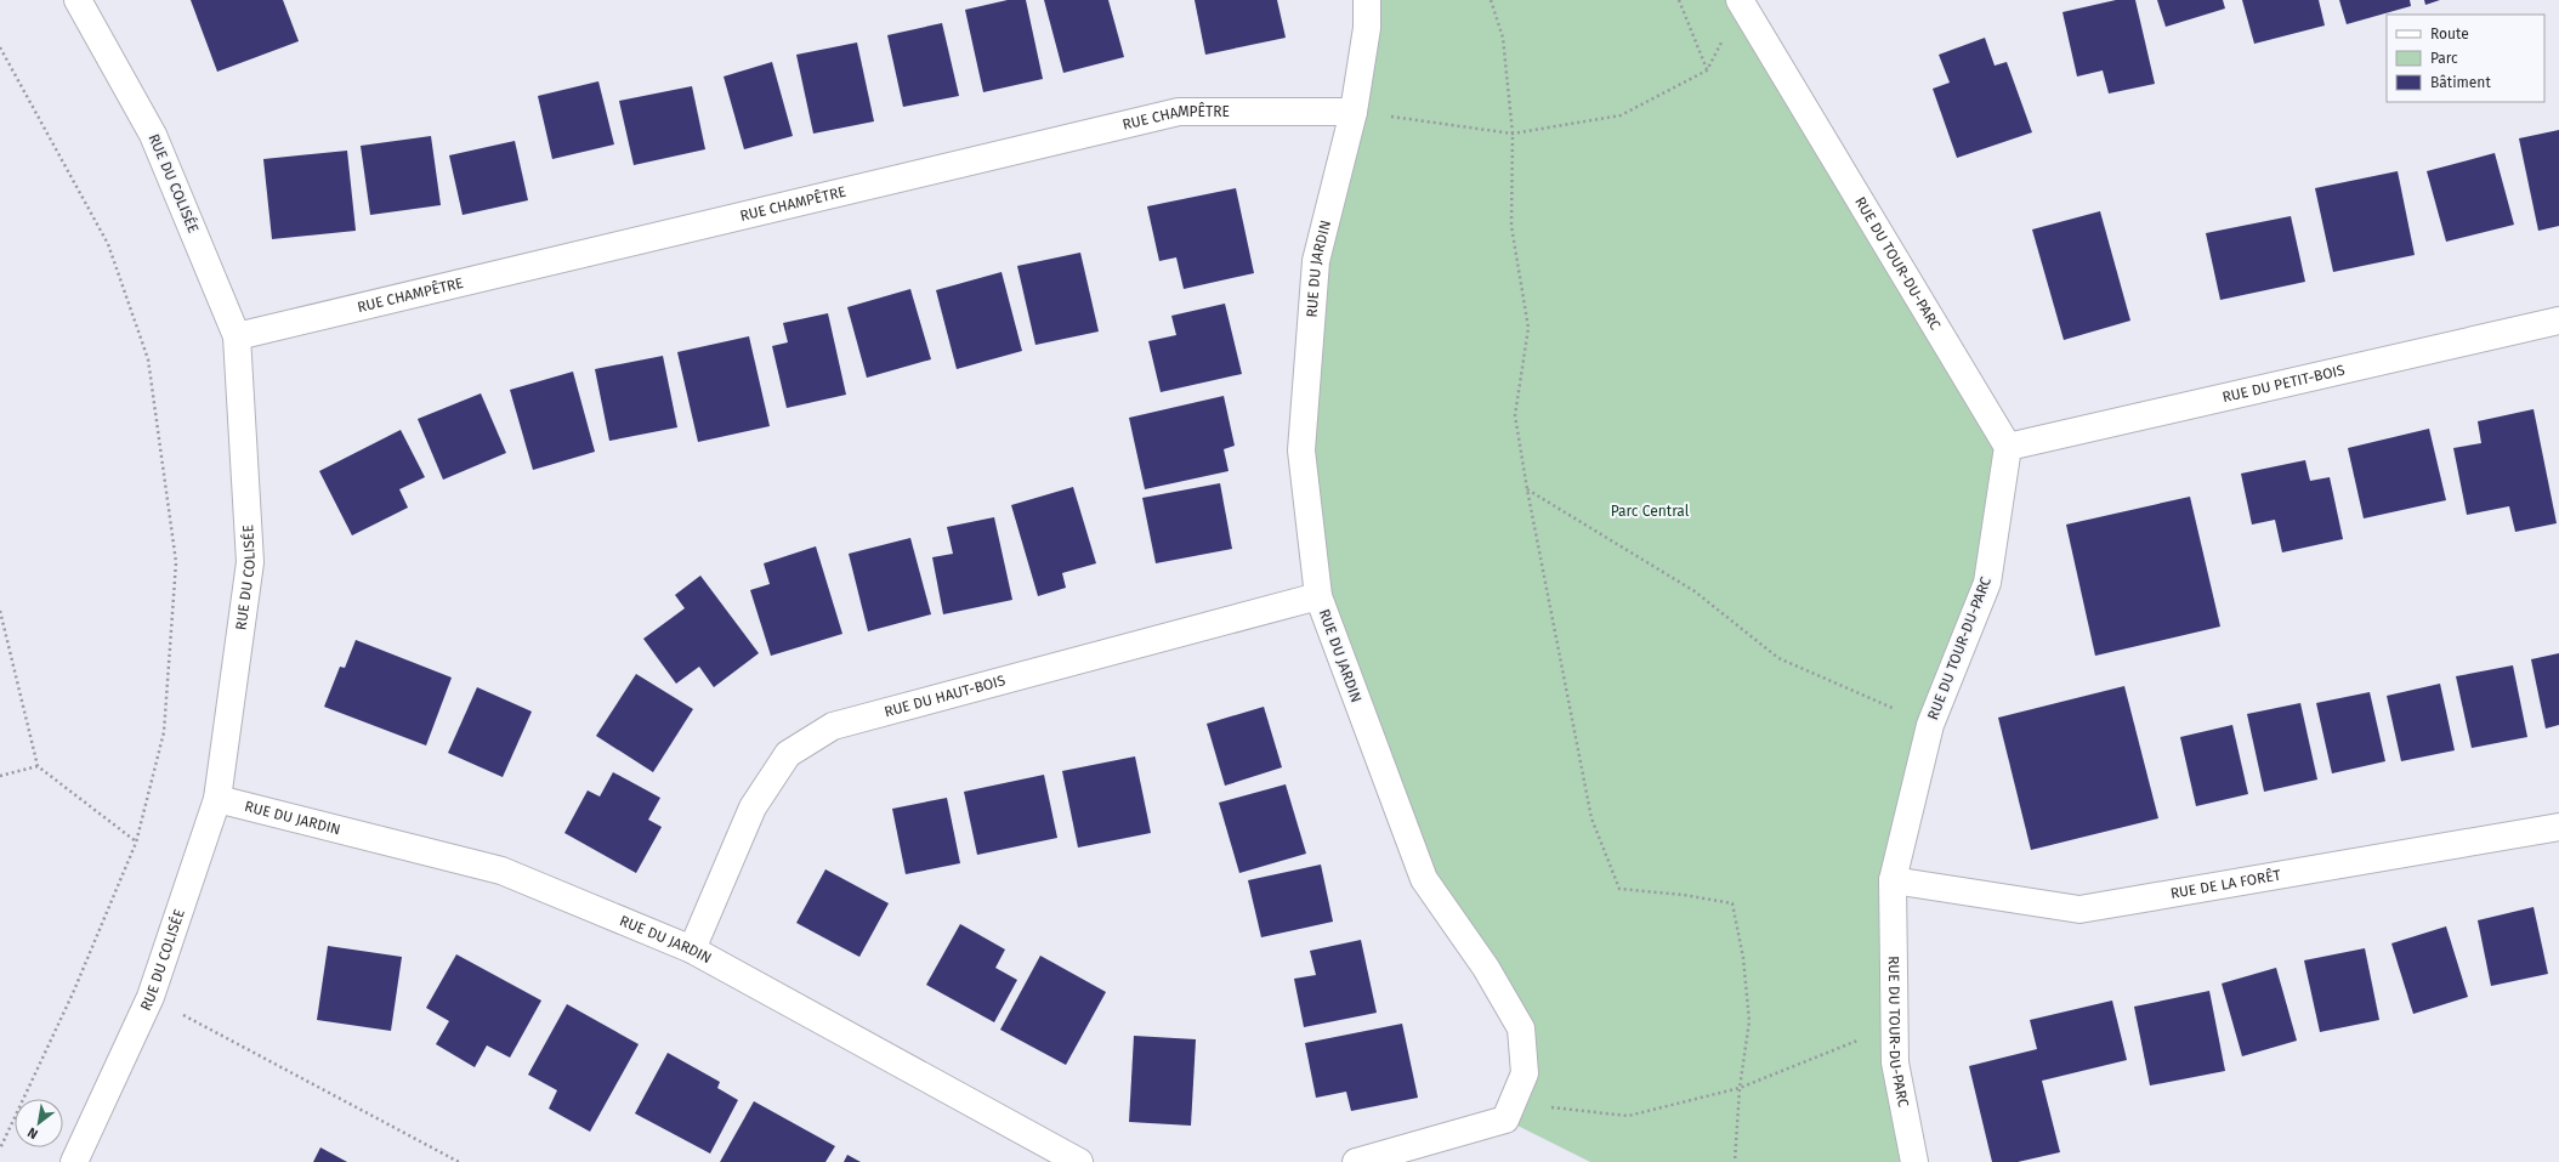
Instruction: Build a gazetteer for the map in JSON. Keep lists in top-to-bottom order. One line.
{"streets":{"street":["RUE CHAMPÊTRE","RUE DU COLISÉE","RUE DU TOUR-DU-PARC","RUE DU JARDIN","RUE DU PETIT-BOIS","RUE DU HAUT-BOIS","RUE DE LA FORÊT"]},"crossings":[["RUE CHAMPÊTRE","RUE DU COLISÉE"],["RUE CHAMPÊTRE","RUE DU JARDIN"],["RUE DU COLISÉE","RUE DU JARDIN"],["RUE DU TOUR-DU-PARC","RUE DU PETIT-BOIS"],["RUE DU TOUR-DU-PARC","RUE DE LA FORÊT"],["RUE DU JARDIN","RUE DU HAUT-BOIS"]],"parks":["Parc Central"],"legend":["Route","Parc","Bâtiment"],"north":"bottom left"}
